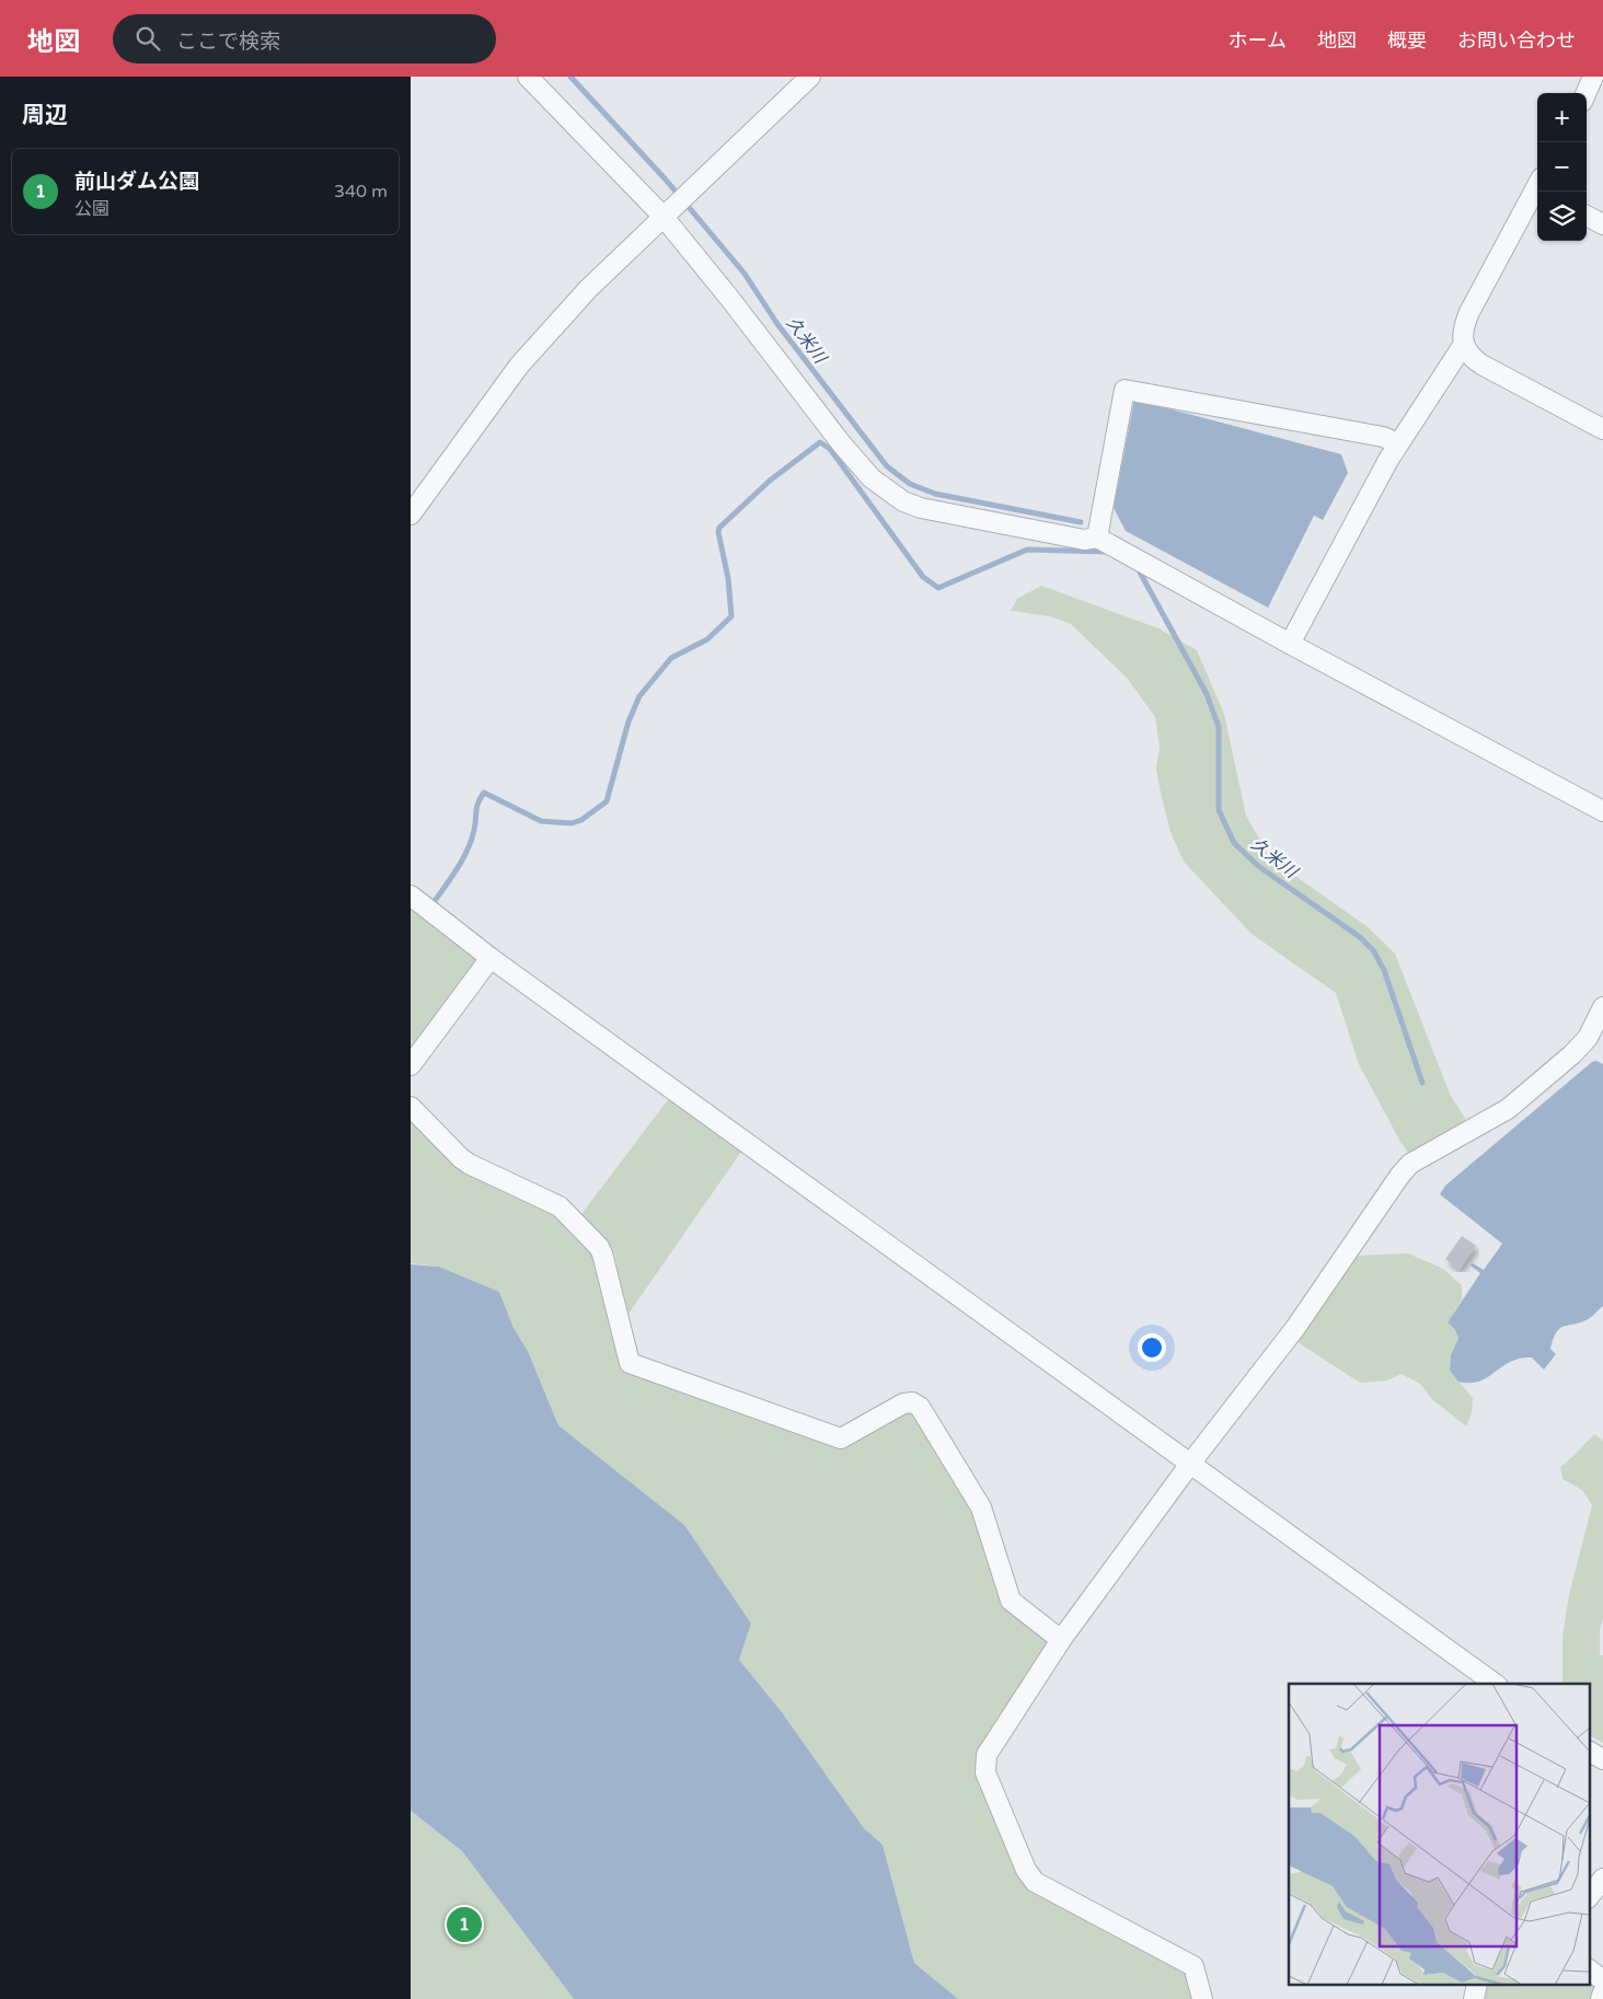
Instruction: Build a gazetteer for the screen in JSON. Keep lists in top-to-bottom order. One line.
{"water":["久米川"],"page":{"header":"地図","search":"ここで検索","nav":["ホーム","地図","概要","お問い合わせ"],"heading":"周辺","map_buttons":["+","−"],"list":[{"mark":"1","name":"前山ダム公園","note":"公園","value":"340 m"}],"pins":"1"}}
